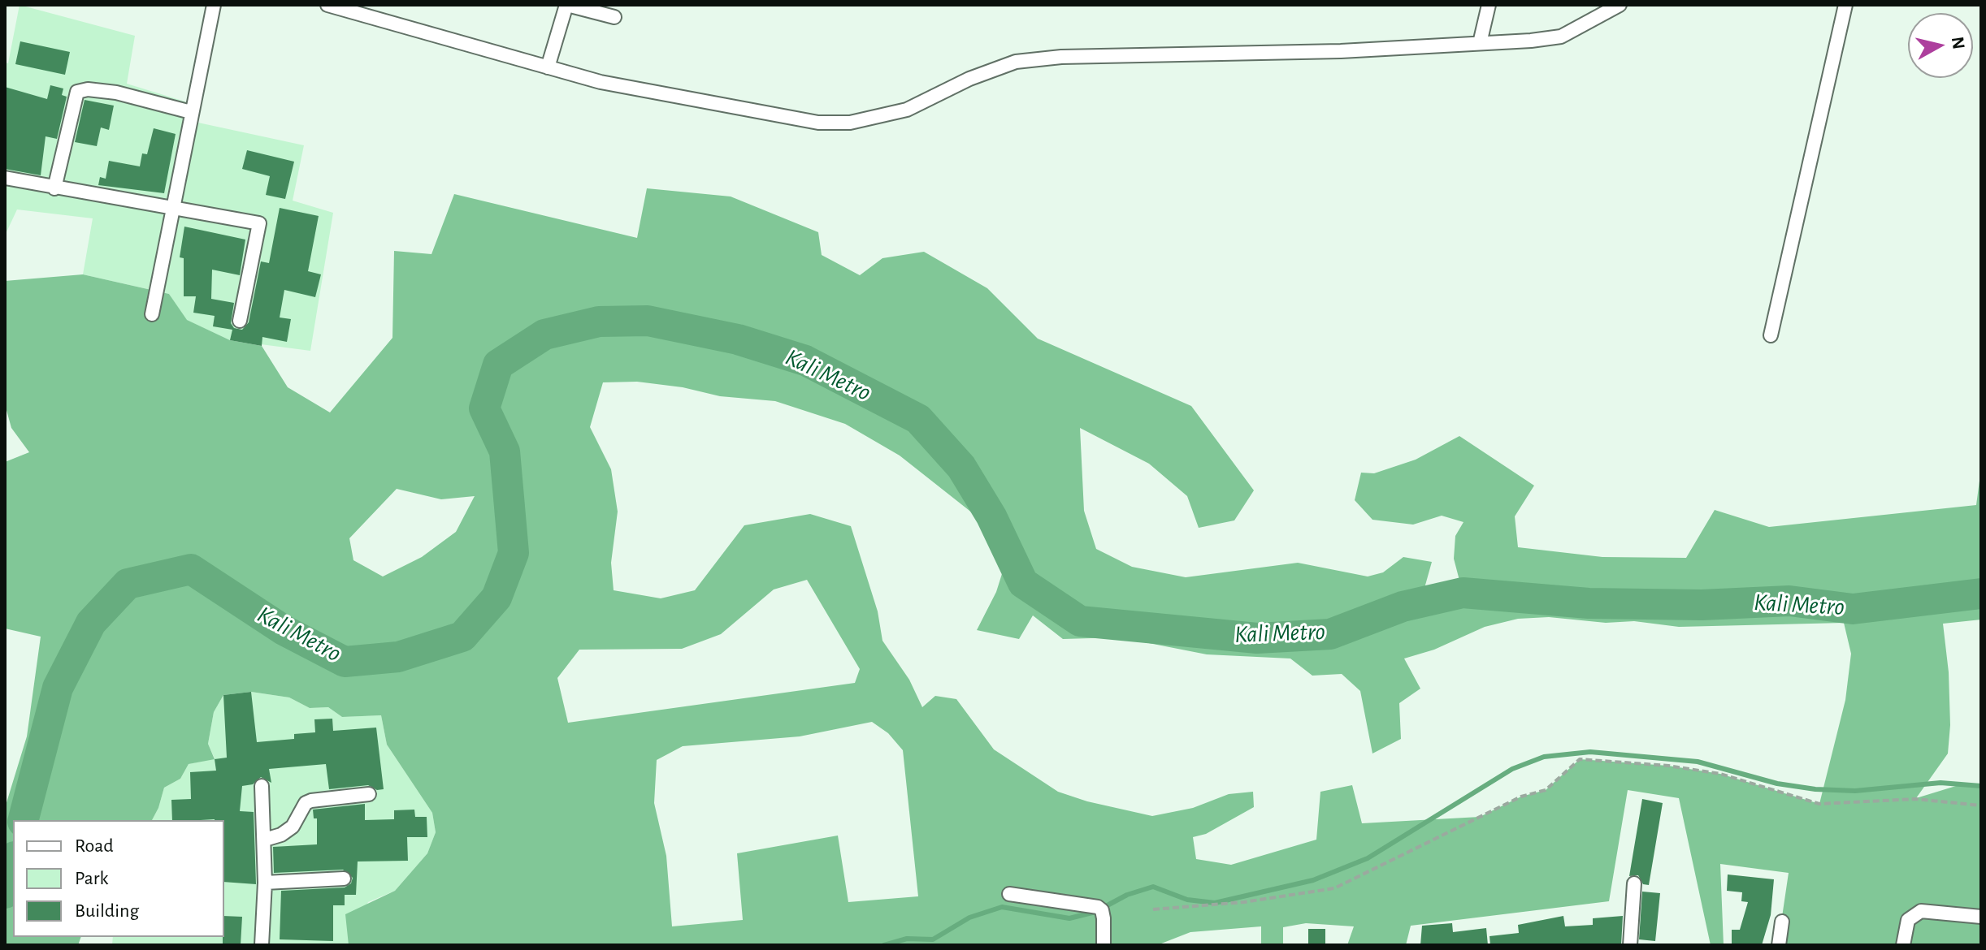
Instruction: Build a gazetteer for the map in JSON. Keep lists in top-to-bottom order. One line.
{"water":["Kali Metro"],"legend":["Road","Park","Building"],"north":"right"}
